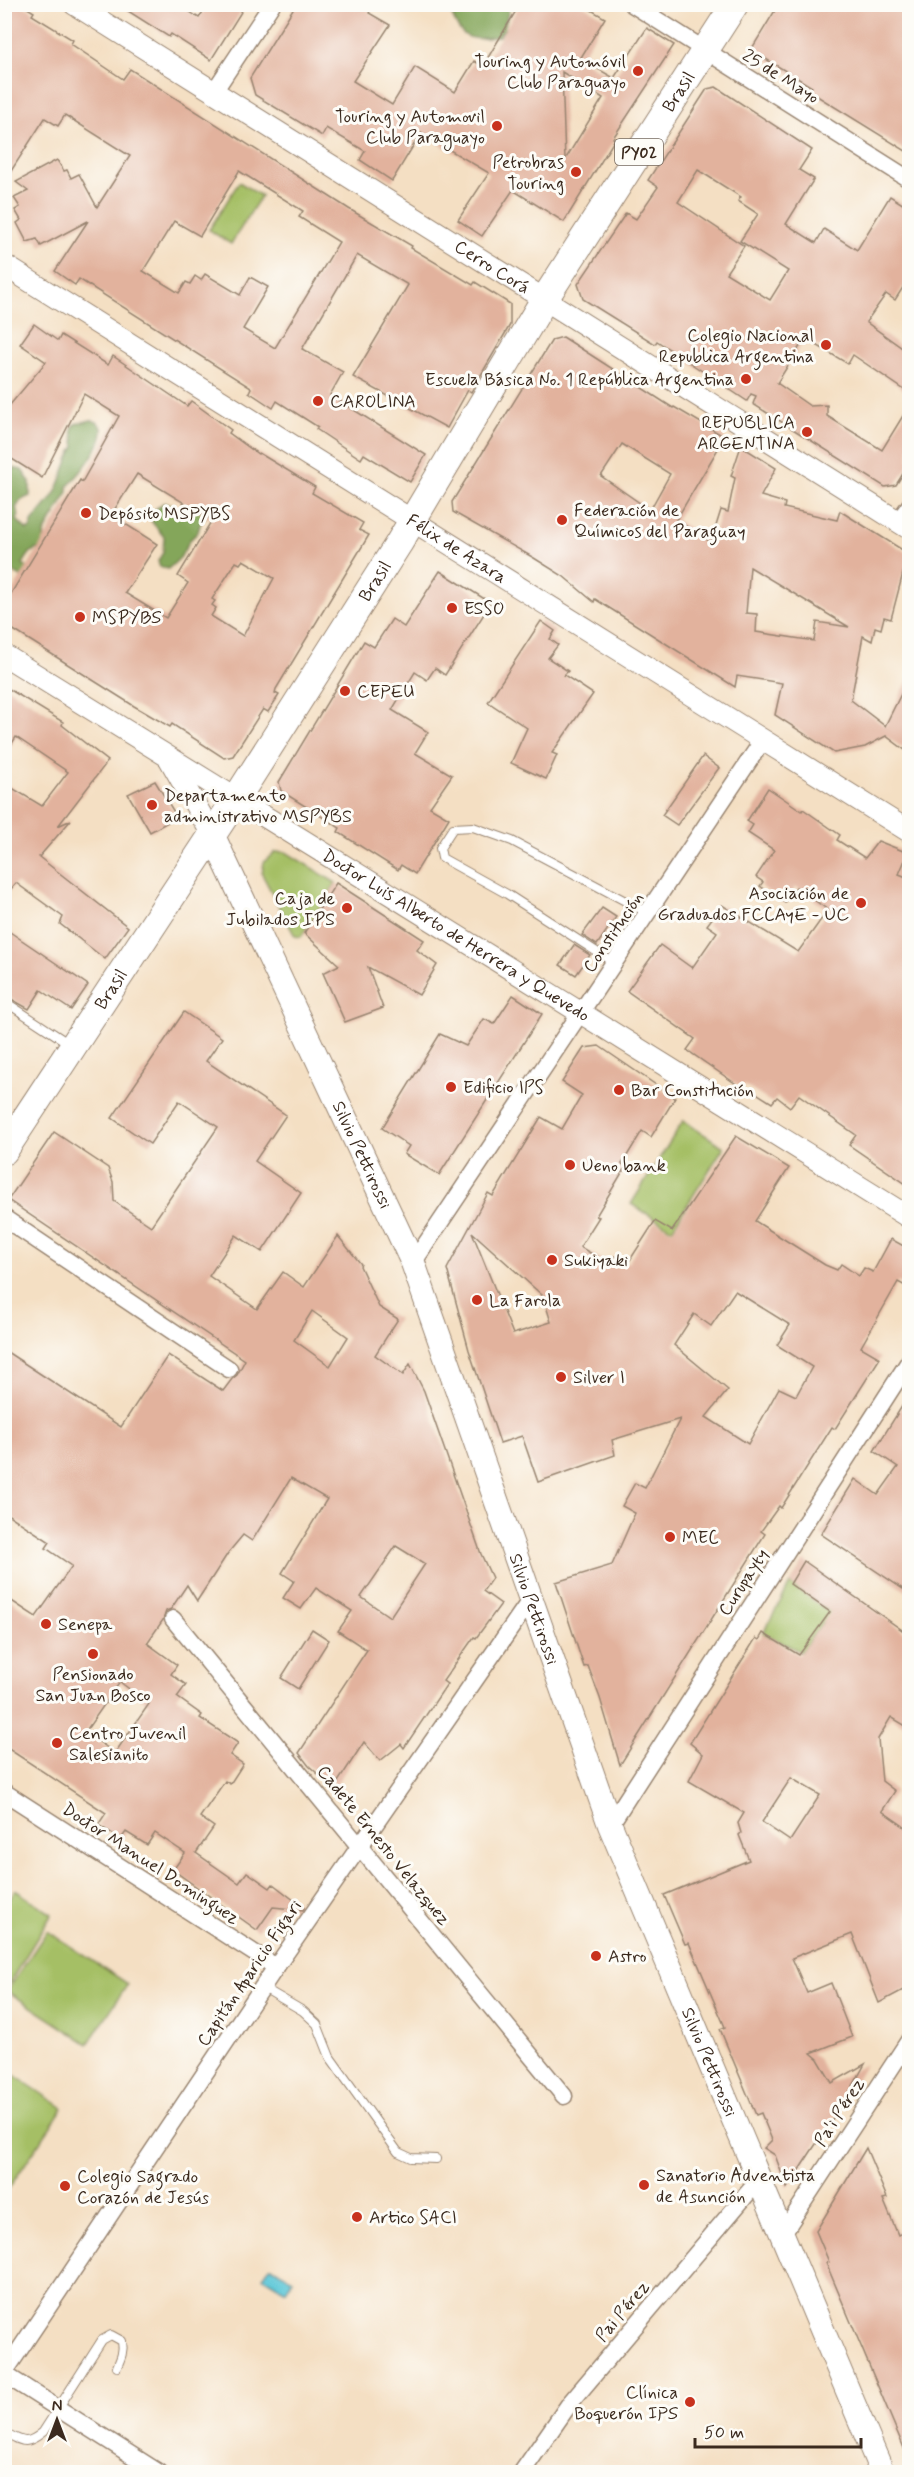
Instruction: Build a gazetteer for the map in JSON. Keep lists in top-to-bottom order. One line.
{"streets":{"main road":["Brasil","PY02","Silvio Pettirossi"],"street":["25 de Mayo","Cerro Corá","Félix de Azara","Constitución","Doctor Luis Alberto de Herrera y Quevedo","Curupayty","Cadete Ernesto Velazquez","Doctor Manuel Dominguez","Capitán Aparicio Figari","Pa'i Pérez","Pai Pérez"]},"crossings":[["25 de Mayo","Brasil"],["Brasil","Cerro Corá"],["Brasil","Félix de Azara"],["Brasil","Doctor Luis Alberto de Herrera y Quevedo"],["Brasil","Silvio Pettirossi"],["Félix de Azara","Constitución"],["Constitución","Doctor Luis Alberto de Herrera y Quevedo"],["Constitución","Silvio Pettirossi"],["Doctor Luis Alberto de Herrera y Quevedo","Silvio Pettirossi"],["Silvio Pettirossi","Curupayty"],["Silvio Pettirossi","Capitán Aparicio Figari"],["Silvio Pettirossi","Pa'i Pérez"],["Silvio Pettirossi","Pai Pérez"],["Cadete Ernesto Velazquez","Capitán Aparicio Figari"],["Doctor Manuel Dominguez","Capitán Aparicio Figari"]],"places":["Touring y Automóvil Club Paraguayo","Touring y Automovil Club Paraguayo","Petrobras Touring","Colegio Nacional Republica Argentina","Escuela Básica No. 1 República Argentina","CAROLINA","REPUBLICA ARGENTINA","Depósito MSPYBS","Federación de Químicos del Paraguay","ESSO","MSPYBS","CEPEU","Departamento administrativo MSPYBS","Asociación de Graduados FCCAyE - UC","Caja de Jubilados IPS","Edificio IPS","Bar Constitución","Ueno bank","Sukiyaki","La Farola","Silver I","MEC","Senepa","Pensionado San Juan Bosco","Centro Juvenil Salesianito","Astro","Sanatorio Adventista de Asunción","Colegio Sagrado Corazón de Jesús","Artico SACI","Clínica Boquerón IPS"],"scale_bar":"50 m","north":"top"}
